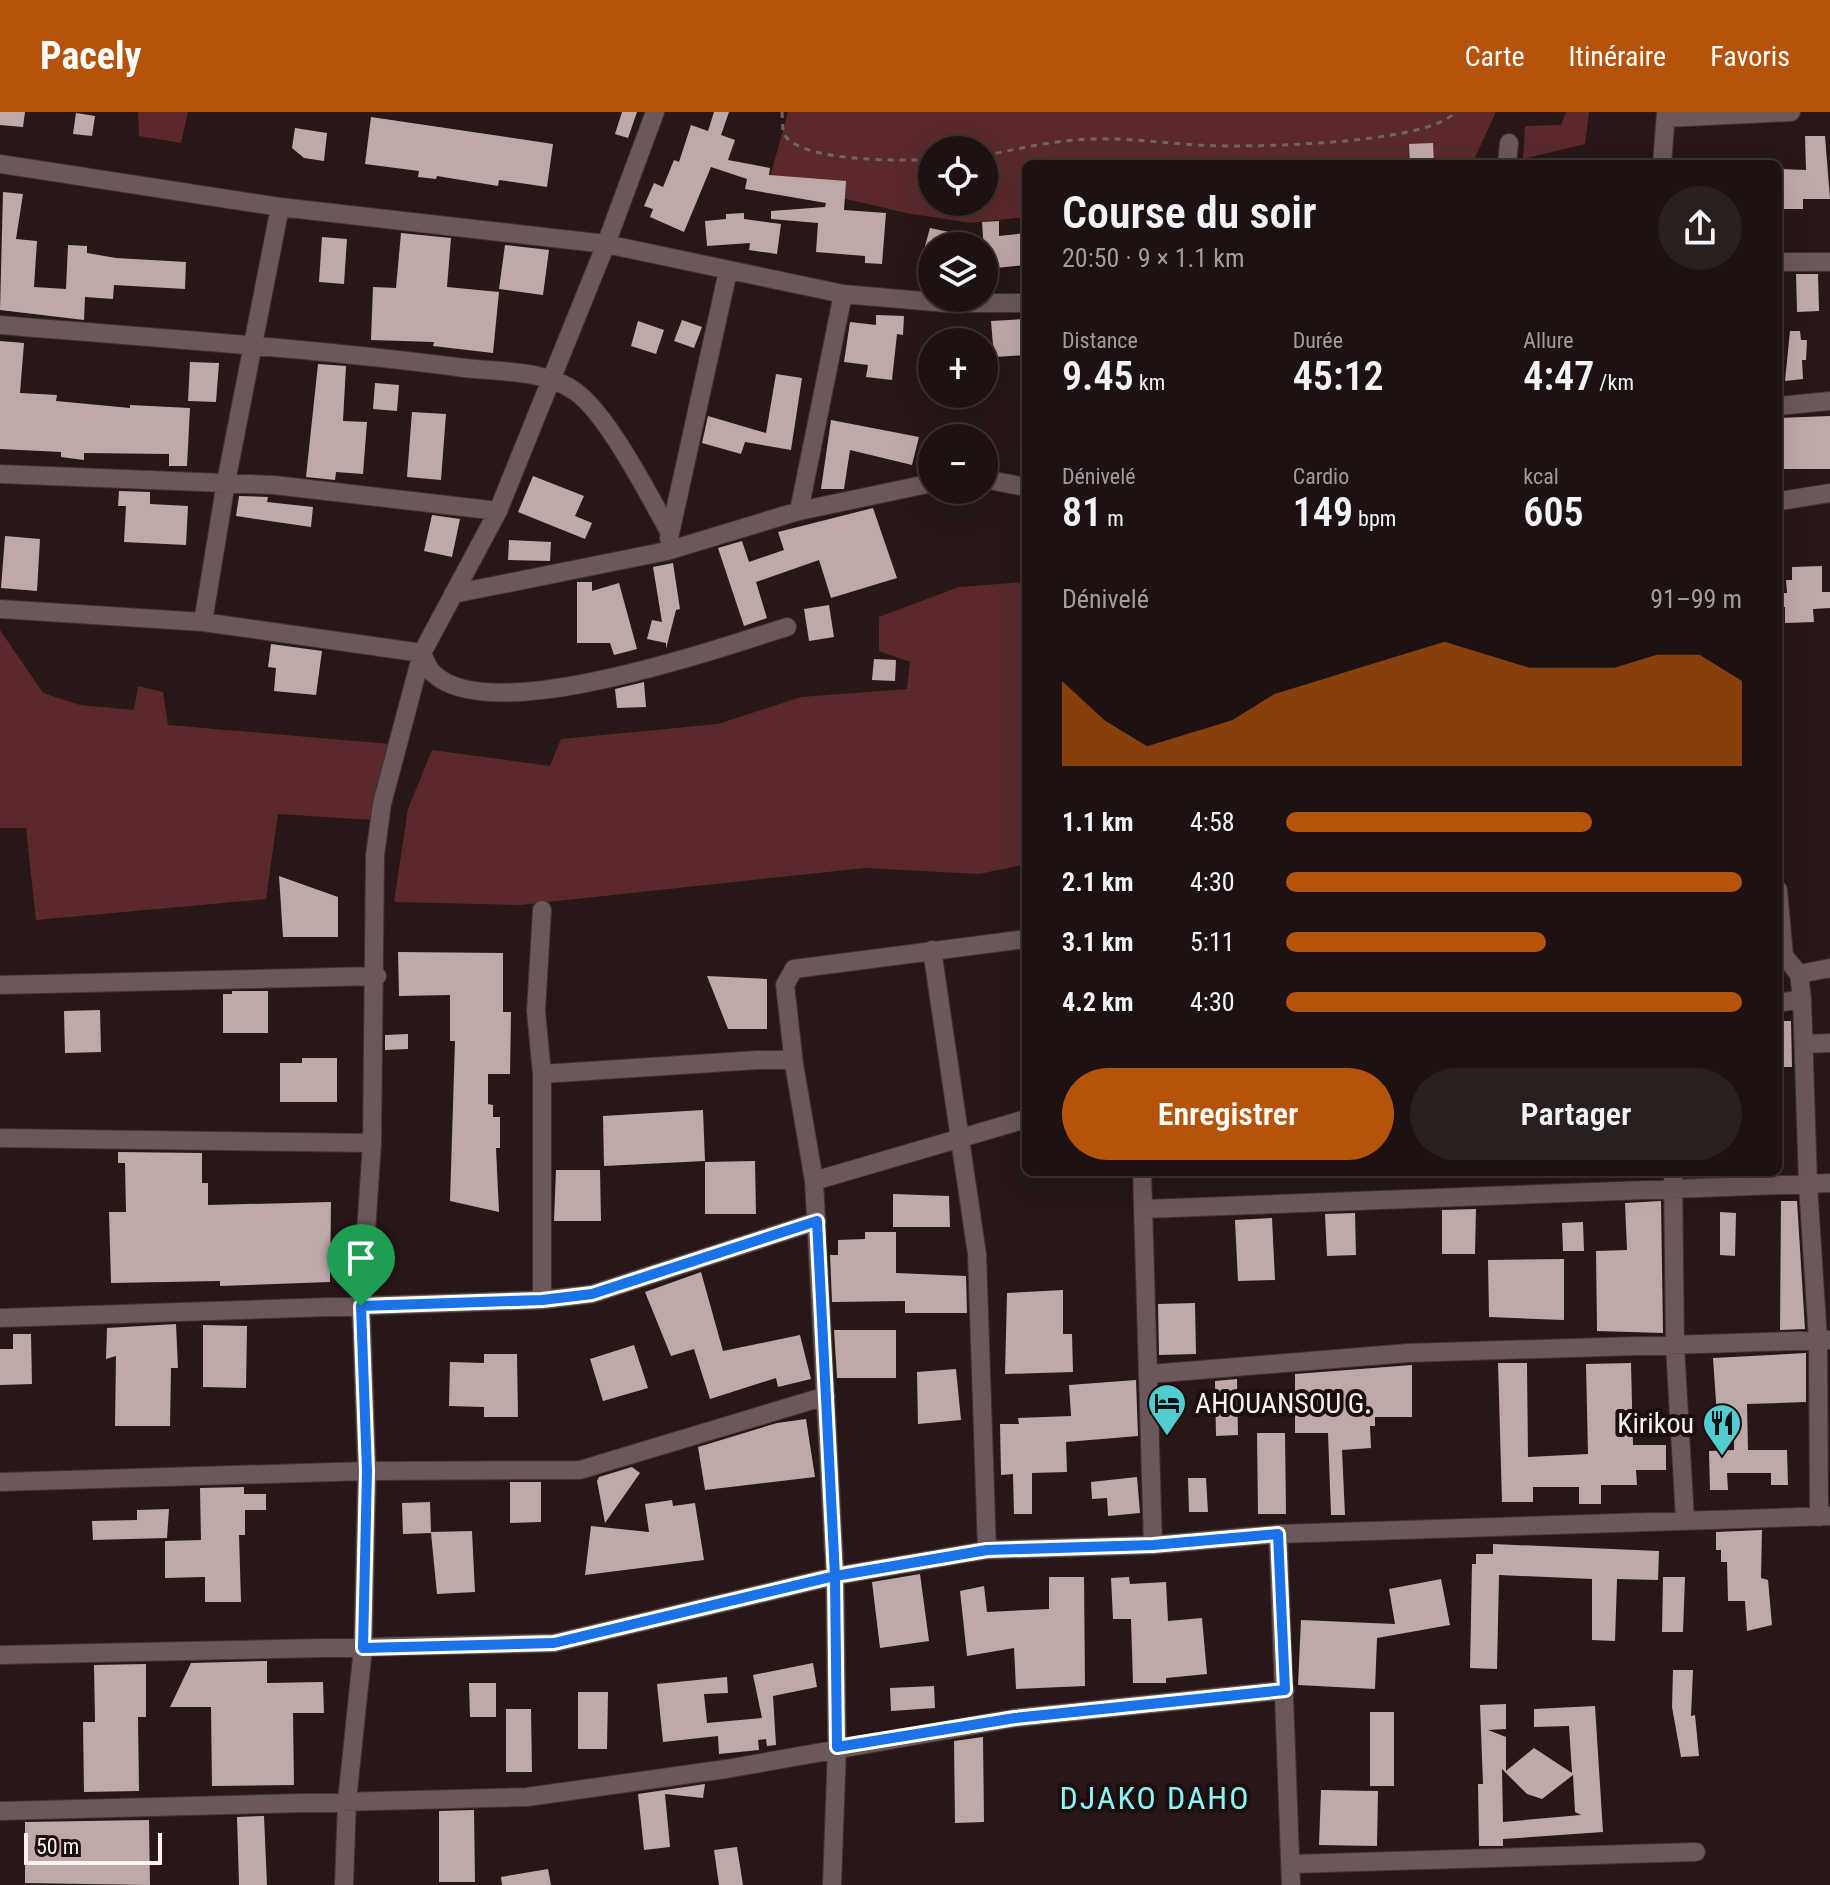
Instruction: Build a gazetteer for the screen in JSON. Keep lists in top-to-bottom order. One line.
{"districts":["DJAKO DAHO"],"places":{"hotel":["AHOUANSOU G."],"restaurant":["Kirikou"]},"scale_bar":"50 m","page":{"header":"Pacely","nav":["Carte","Itinéraire","Favoris"],"map_buttons":["+","−"],"heading":["Course du soir","20:50 · 9 × 1.1 km"],"stats":[["Distance","9.45 km"],["Durée","45:12"],["Allure","4:47 /km"],["Dénivelé","81 m"],["Cardio","149 bpm"],["kcal","605"]],"chart":["Dénivelé","91–99 m"],"list":[{"name":"1.1 km","note":"4:58"},{"name":"2.1 km","note":"4:30"},{"name":"3.1 km","note":"5:11"},{"name":"4.2 km","note":"4:30"}],"buttons":["Enregistrer","Partager"],"scale":"50 m"}}
